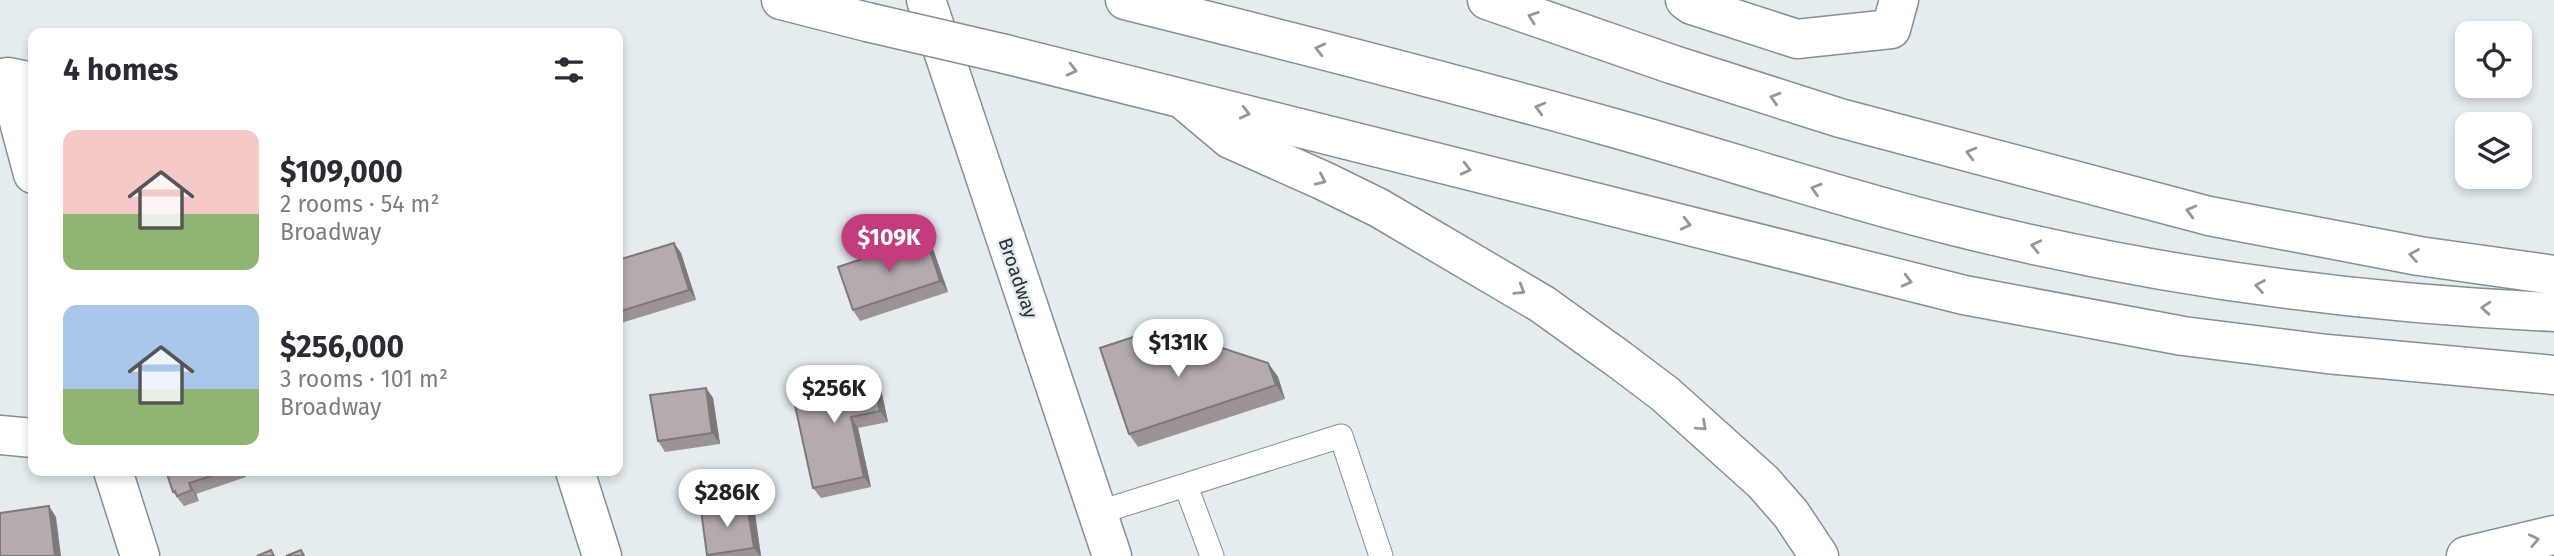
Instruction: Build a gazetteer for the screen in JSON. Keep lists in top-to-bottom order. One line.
{"streets":{"main road":["Broadway"]},"page":{"heading":"4 homes","list":[{"name":"$109,000","note":"2 rooms · 54 m² · Broadway"},{"name":"$256,000","note":"3 rooms · 101 m² · Broadway"}],"price":["$109K","$131K","$256K","$286K"]}}
